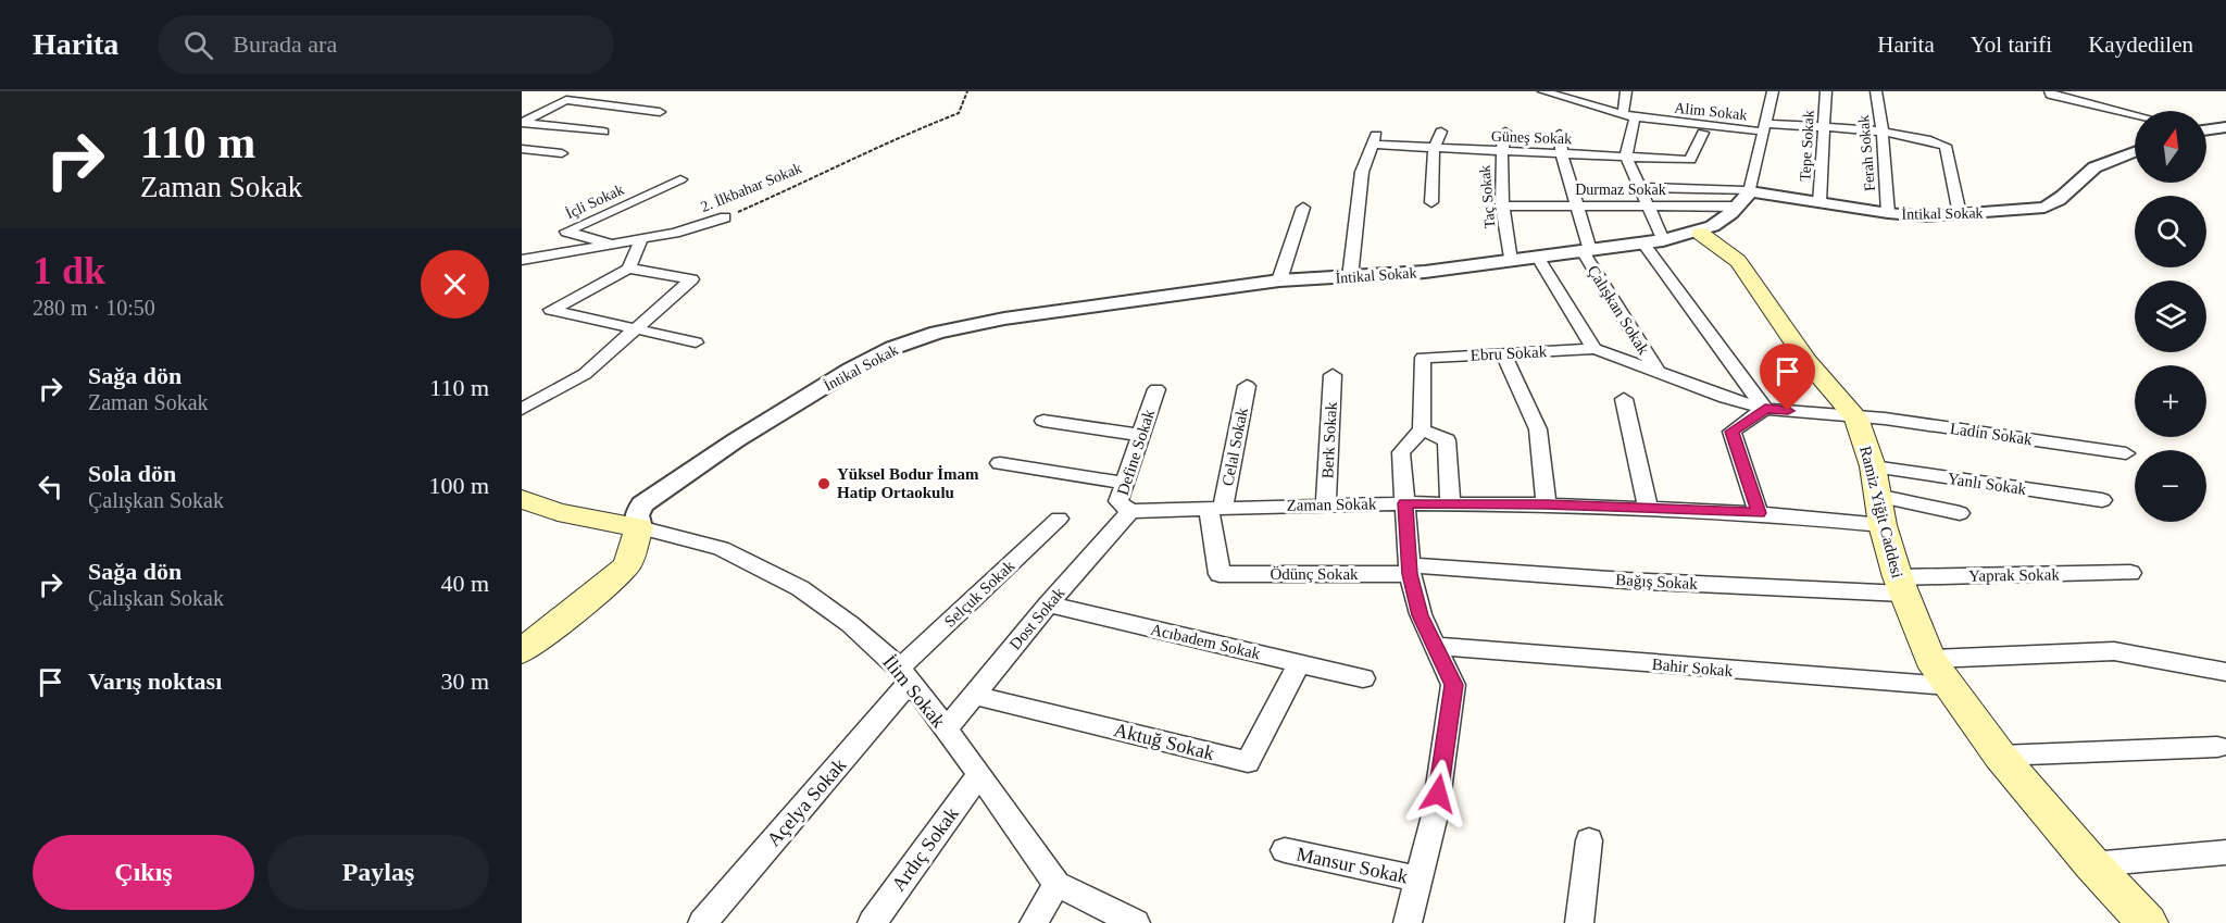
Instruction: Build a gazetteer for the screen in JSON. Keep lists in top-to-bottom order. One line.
{"streets":{"main road":["Ramiz Yiğit Caddesi"],"street":["Alim Sokak","Güneş Sokak","Tepe Sokak","Ferah Sokak","2. İlkbahar Sokak","Durmaz Sokak","Taç Sokak","İçli Sokak","İntikal Sokak","Çalışkan Sokak","Ebru Sokak","Ladin Sokak","Berk Sokak","Celal Sokak","Define Sokak","Yanlı Sokak","Zaman Sokak","Ödünç Sokak","Yaprak Sokak","Bağış Sokak","Selçuk Sokak","Dost Sokak","Acıbadem Sokak","Bahir Sokak","İlim Sokak","Aktuğ Sokak","Açelya Sokak","Ardıç Sokak","Mansur Sokak"]},"crossings":[["Alim Sokak","Tepe Sokak"],["Alim Sokak","Ferah Sokak"],["Alim Sokak","İntikal Sokak"],["Güneş Sokak","Taç Sokak"],["Güneş Sokak","İntikal Sokak"],["Güneş Sokak","Çalışkan Sokak"],["Tepe Sokak","İntikal Sokak"],["Ferah Sokak","İntikal Sokak"],["2. İlkbahar Sokak","İçli Sokak"],["Durmaz Sokak","Taç Sokak"],["Durmaz Sokak","İntikal Sokak"],["Durmaz Sokak","Çalışkan Sokak"],["Taç Sokak","İntikal Sokak"],["İntikal Sokak","Çalışkan Sokak"],["İntikal Sokak","Ramiz Yiğit Caddesi"],["İntikal Sokak","İlim Sokak"],["Çalışkan Sokak","Ladin Sokak"],["Çalışkan Sokak","Ramiz Yiğit Caddesi"],["Ladin Sokak","Ramiz Yiğit Caddesi"],["Berk Sokak","Zaman Sokak"],["Celal Sokak","Zaman Sokak"],["Celal Sokak","Ödünç Sokak"],["Define Sokak","Zaman Sokak"],["Define Sokak","Dost Sokak"],["Yanlı Sokak","Ramiz Yiğit Caddesi"],["Zaman Sokak","Ramiz Yiğit Caddesi"],["Zaman Sokak","Dost Sokak"],["Ramiz Yiğit Caddesi","Yaprak Sokak"],["Ramiz Yiğit Caddesi","Bağış Sokak"],["Ramiz Yiğit Caddesi","Bahir Sokak"],["Ödünç Sokak","Bağış Sokak"],["Yaprak Sokak","Bağış Sokak"],["Selçuk Sokak","İlim Sokak"],["Selçuk Sokak","Açelya Sokak"],["Dost Sokak","Acıbadem Sokak"],["Dost Sokak","İlim Sokak"],["Dost Sokak","Aktuğ Sokak"],["Acıbadem Sokak","Aktuğ Sokak"],["İlim Sokak","Açelya Sokak"],["İlim Sokak","Ardıç Sokak"]],"places":["Yüksel Bodur İmam Hatip Ortaokulu"],"north":"top","page":{"header":"Harita","search":"Burada ara","nav":["Harita","Yol tarifi","Kaydedilen"],"turn":["110 m","Zaman Sokak"],"map_buttons":["+","−"],"heading":["1 dk","280 m · 10:50"],"list":[{"name":"Sağa dön","note":"Zaman Sokak","value":"110 m"},{"name":"Sola dön","note":"Çalışkan Sokak","value":"100 m"},{"name":"Sağa dön","note":"Çalışkan Sokak","value":"40 m"},{"name":"Varış noktası","value":"30 m"}],"buttons":["Çıkış","Paylaş"]}}
